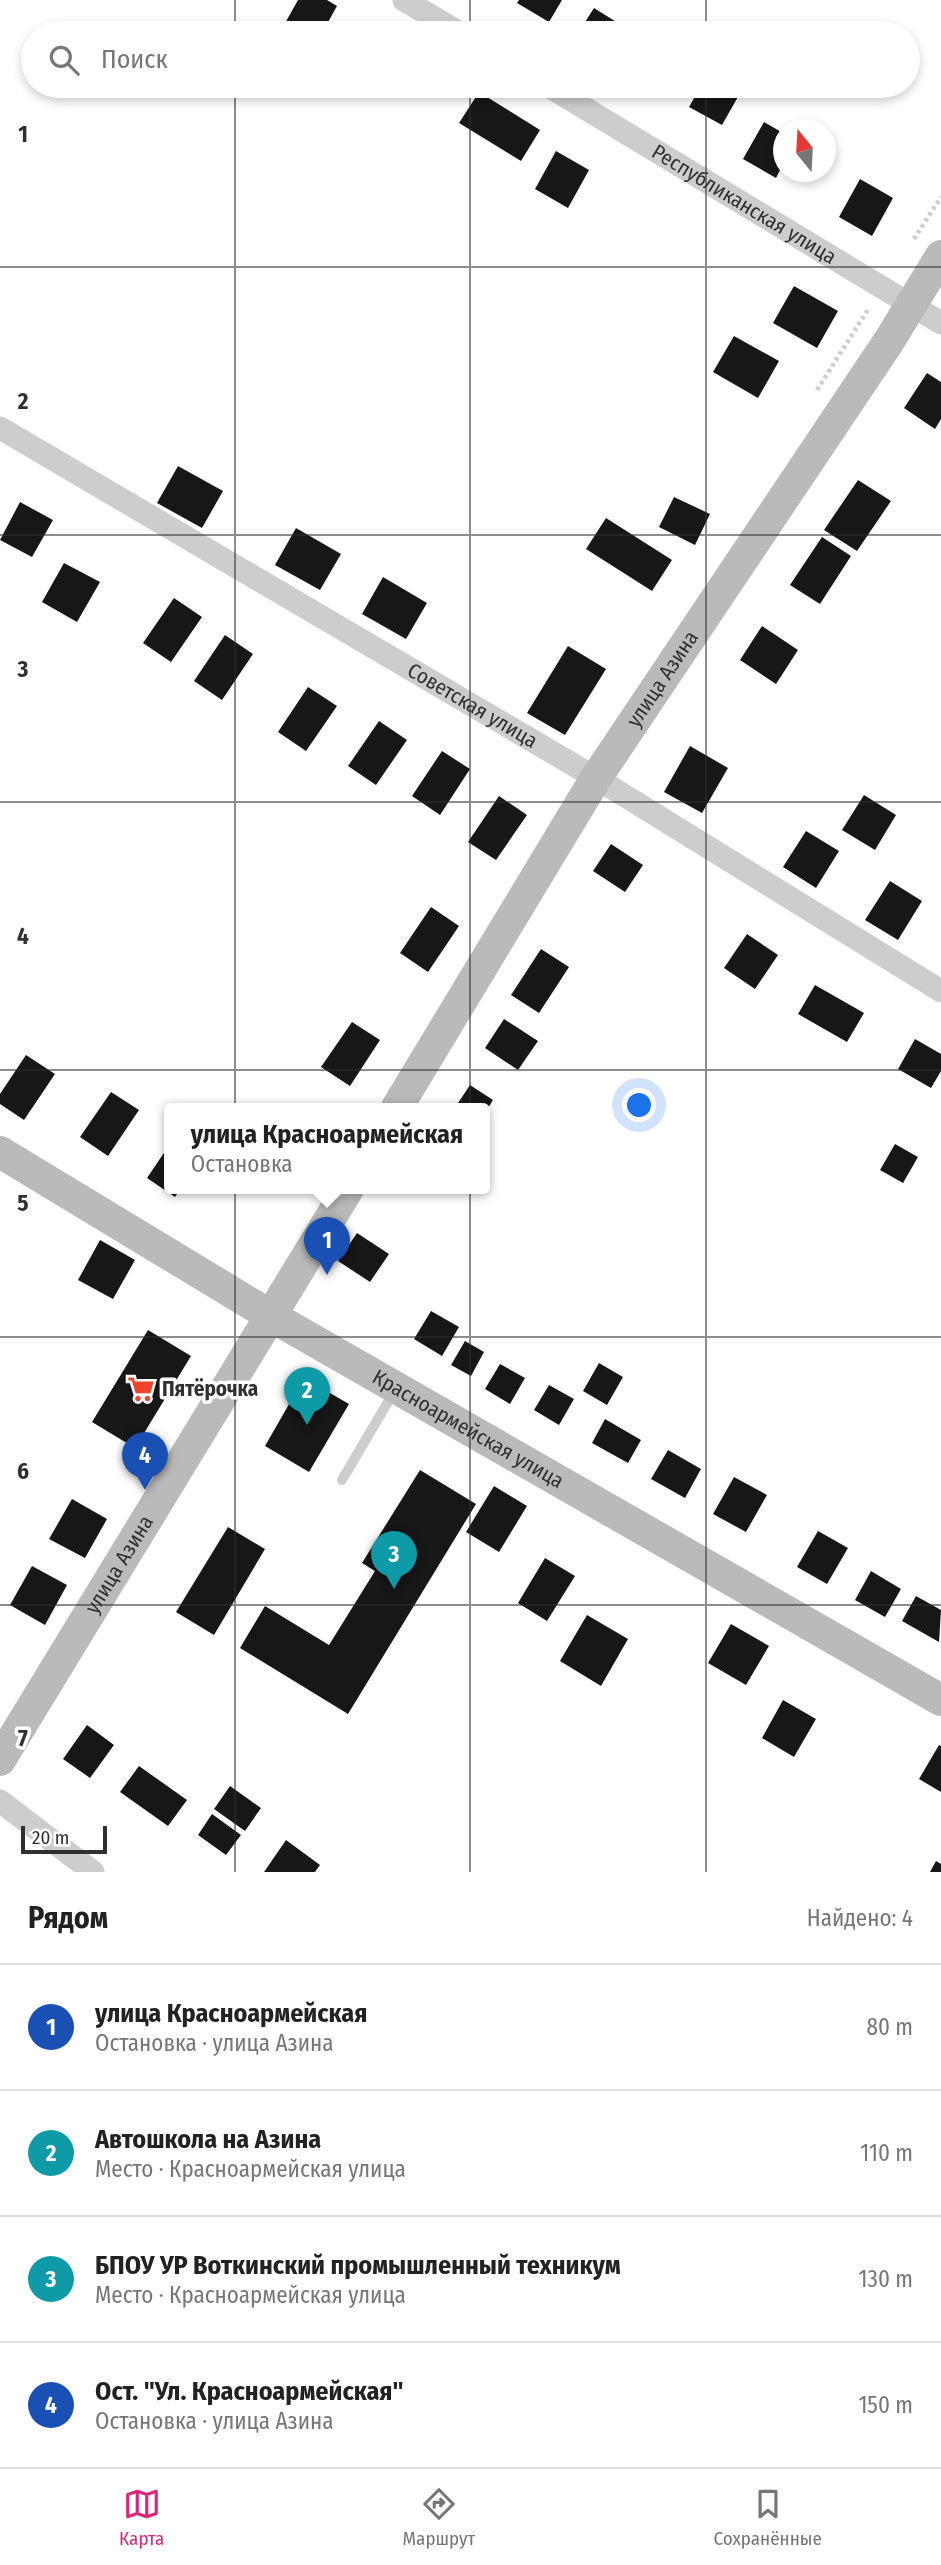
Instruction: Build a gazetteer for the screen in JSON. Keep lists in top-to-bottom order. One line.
{"streets":{"main road":["улица Азина","Красноармейская улица"],"street":["Республиканская улица","Советская улица"]},"crossings":[["Республиканская улица","улица Азина"],["улица Азина","Советская улица"],["улица Азина","Красноармейская улица"]],"places":{"supermarket":["Пятёрочка"]},"scale_bar":"20 m","north":"top","page":{"search":"Поиск","popup":["улица Красноармейская","Остановка"],"pins":["1","2","4","3"],"scale":"20 m","heading":["Рядом","Найдено: 4"],"list":[{"mark":"1","name":"улица Красноармейская","note":"Остановка · улица Азина","value":"80 m"},{"mark":"2","name":"Автошкола на Азина","note":"Место · Красноармейская улица","value":"110 m"},{"mark":"3","name":"БПОУ УР Воткинский промышленный техникум","note":"Место · Красноармейская улица","value":"130 m"},{"mark":"4","name":"Ост. \"Ул. Красноармейская\"","note":"Остановка · улица Азина","value":"150 m"}],"nav":["Карта","Маршрут","Сохранённые"]},"grid":{"rows":["1","2","3","4","5","6","7"]}}
